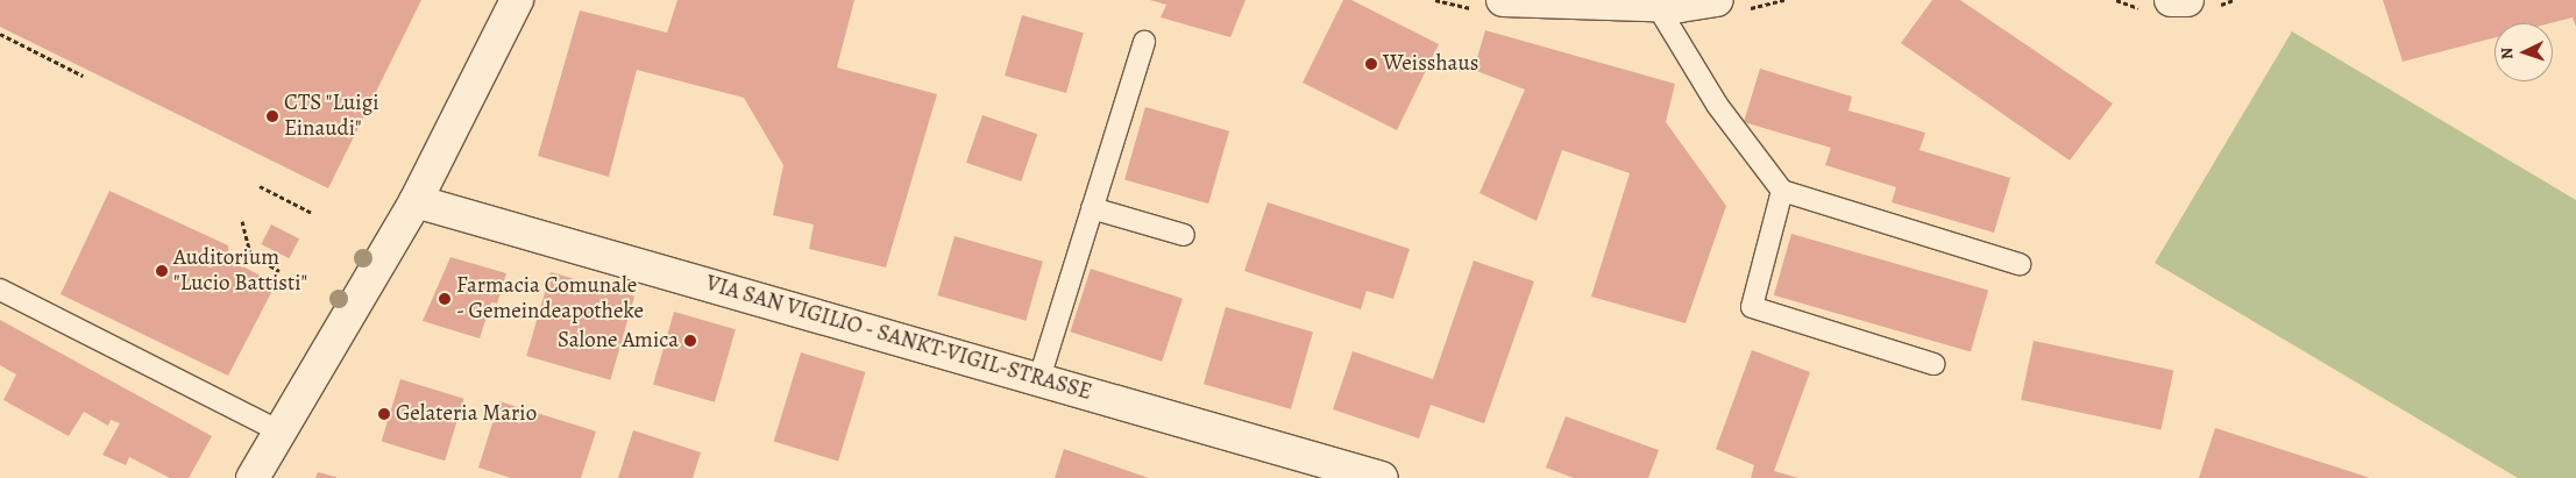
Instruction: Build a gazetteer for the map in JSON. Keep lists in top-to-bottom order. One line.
{"streets":{"street":["VIA SAN VIGILIO - SANKT-VIGIL-STRASSE"]},"places":["Weisshaus","CTS \"Luigi Einaudi\"","Auditorium \"Lucio Battisti\"","Farmacia Comunale - Gemeindeapotheke","Salone Amica","Gelateria Mario"],"north":"left"}
